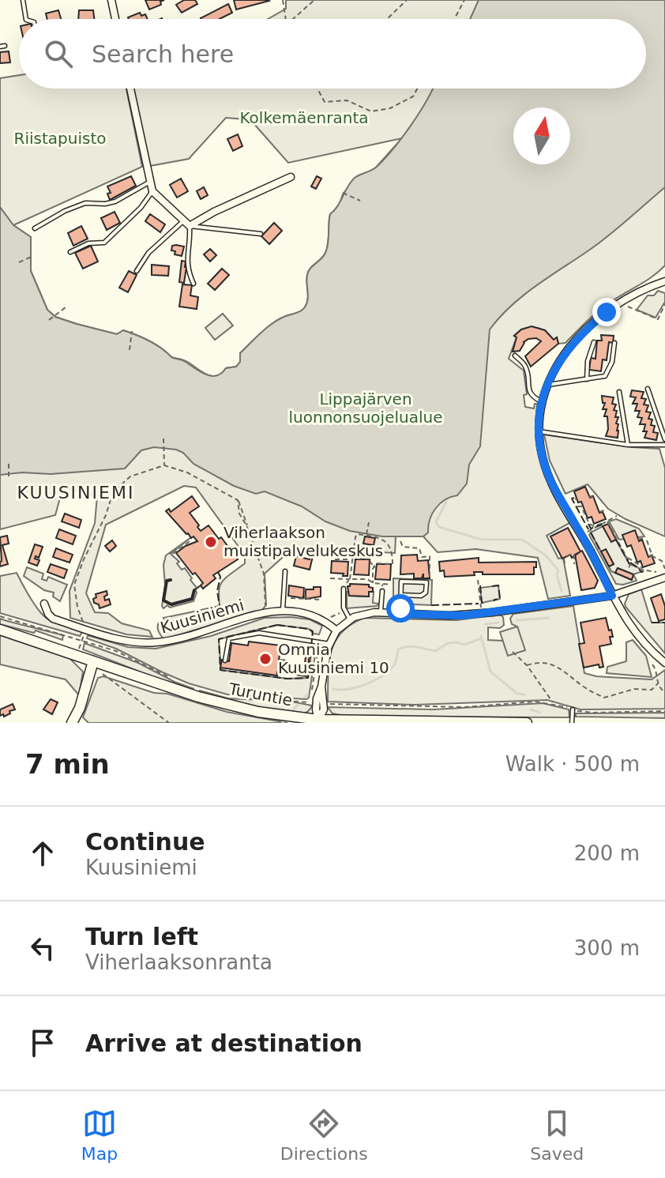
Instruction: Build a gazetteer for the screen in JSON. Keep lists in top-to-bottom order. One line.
{"streets":{"main road":["Turuntie"],"street":["Kuusiniemi"]},"districts":["KUUSINIEMI"],"parks":["Kolkemäenranta","Riistapuisto","Lippajärven luonnonsuojelualue"],"places":["Viherlaakson muistipalvelukeskus","Omnia Kuusiniemi 10"],"north":"top","page":{"search":"Search here","heading":["7 min","Walk · 500 m"],"list":[["Continue","Kuusiniemi","200 m"],["Turn left","Viherlaaksonranta","300 m"],"Arrive at destination"],"nav":["Map","Directions","Saved"]}}
